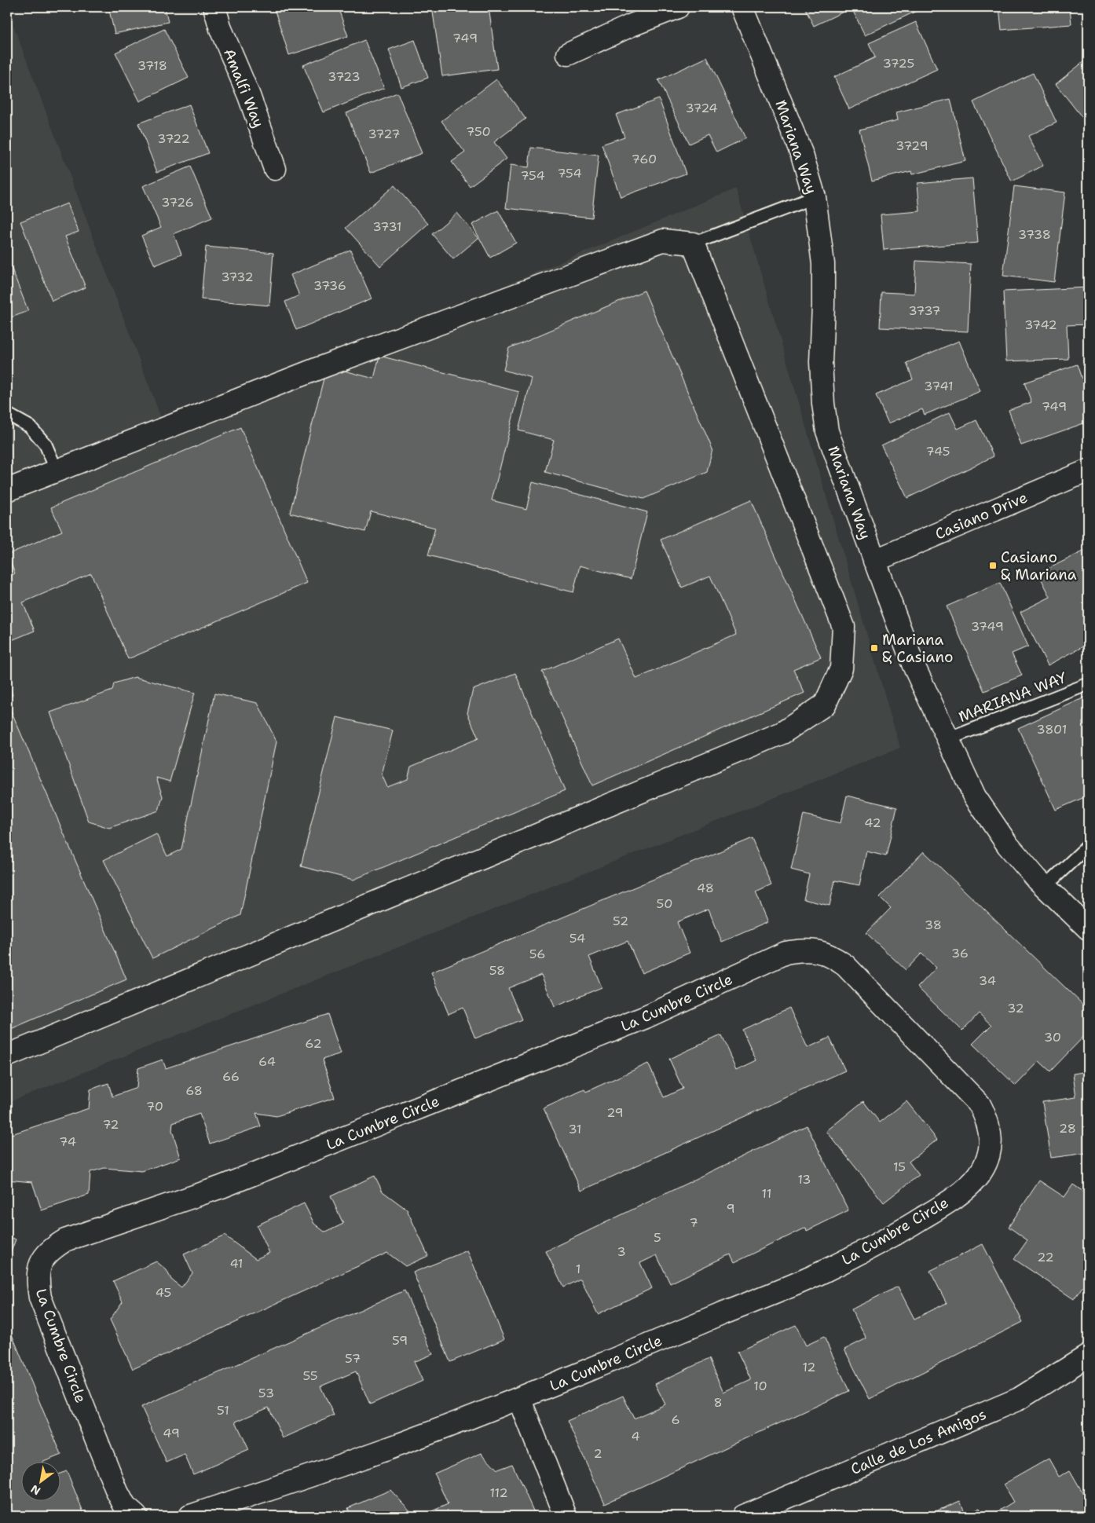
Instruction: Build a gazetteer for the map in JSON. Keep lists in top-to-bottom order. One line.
{"streets":{"street":["Amalfi Way","Mariana Way","Casiano Drive","La Cumbre Circle","Calle de Los Amigos"],"lane":["MARIANA WAY"]},"crossings":[["Mariana Way","Casiano Drive"],["Mariana Way","MARIANA WAY"]],"places":{"transit":["Casiano & Mariana","Mariana & Casiano"]},"house_numbers":["749","3725","3718","3723","3724","750","3727","3722","3729","760","754","754","3726","3731","3738","3732","3736","3737","3742","3741","749","745","3749","3801","42","48","50","52","38","54","36","56","58","34","32","30","62","64","66","68","70","29","72","28","31","74","15","13","11","9","7","5","3","22","41","1","45","59","57","12","55","10","53","8","51","6","49","4","2","112"],"north":"bottom left"}
